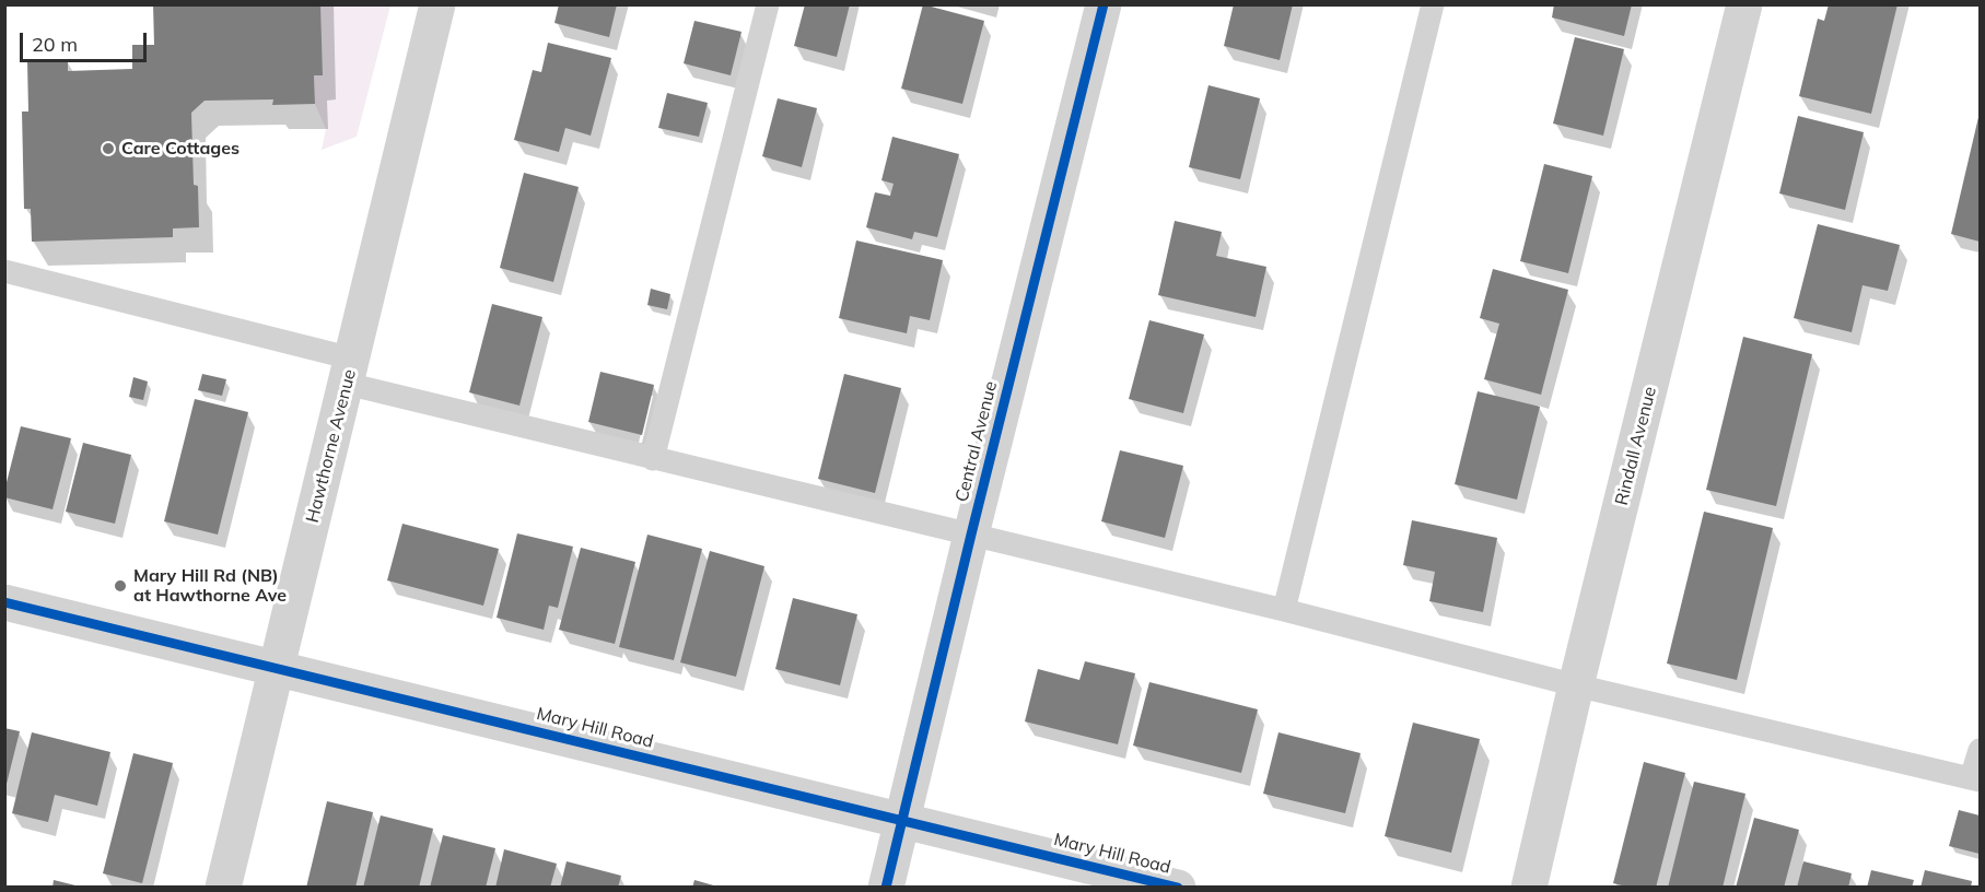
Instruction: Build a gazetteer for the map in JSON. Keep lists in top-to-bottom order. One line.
{"streets":{"street":["Central Avenue","Hawthorne Avenue","Rindall Avenue","Mary Hill Road"]},"crossings":[["Central Avenue","Mary Hill Road"],["Hawthorne Avenue","Mary Hill Road"]],"places":["Care Cottages","Mary Hill Rd (NB) at Hawthorne Ave"],"scale_bar":"20 m"}
